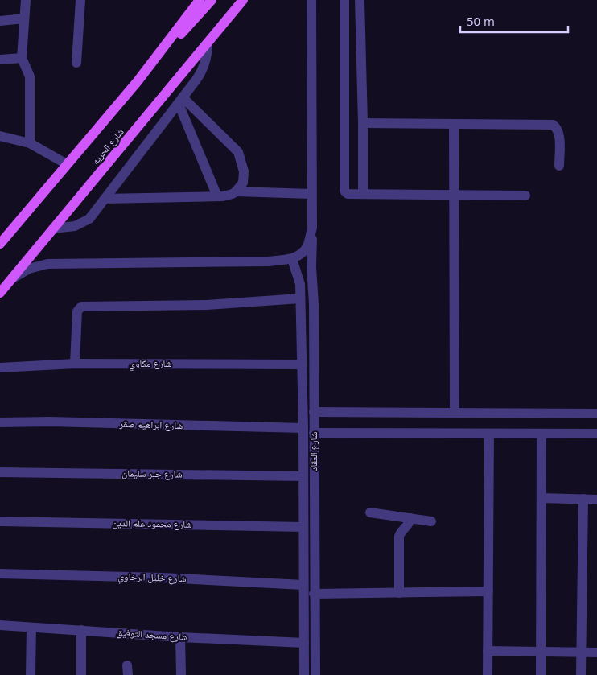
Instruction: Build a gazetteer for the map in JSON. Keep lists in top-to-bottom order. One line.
{"streets":{"main road":["شارع الحريه"],"street":["شارع مكاوي","شارع ابراهيم صقر","شارع العقاد","شارع جبر سليمان","شارع محمود علم الدين","شارع خليل الرخاوي","شارع مسجد التوفيق"]},"crossings":[["شارع مكاوي","شارع العقاد"],["شارع ابراهيم صقر","شارع العقاد"],["شارع العقاد","شارع جبر سليمان"],["شارع العقاد","شارع محمود علم الدين"],["شارع العقاد","شارع خليل الرخاوي"],["شارع العقاد","شارع مسجد التوفيق"]],"scale_bar":"50 m"}
